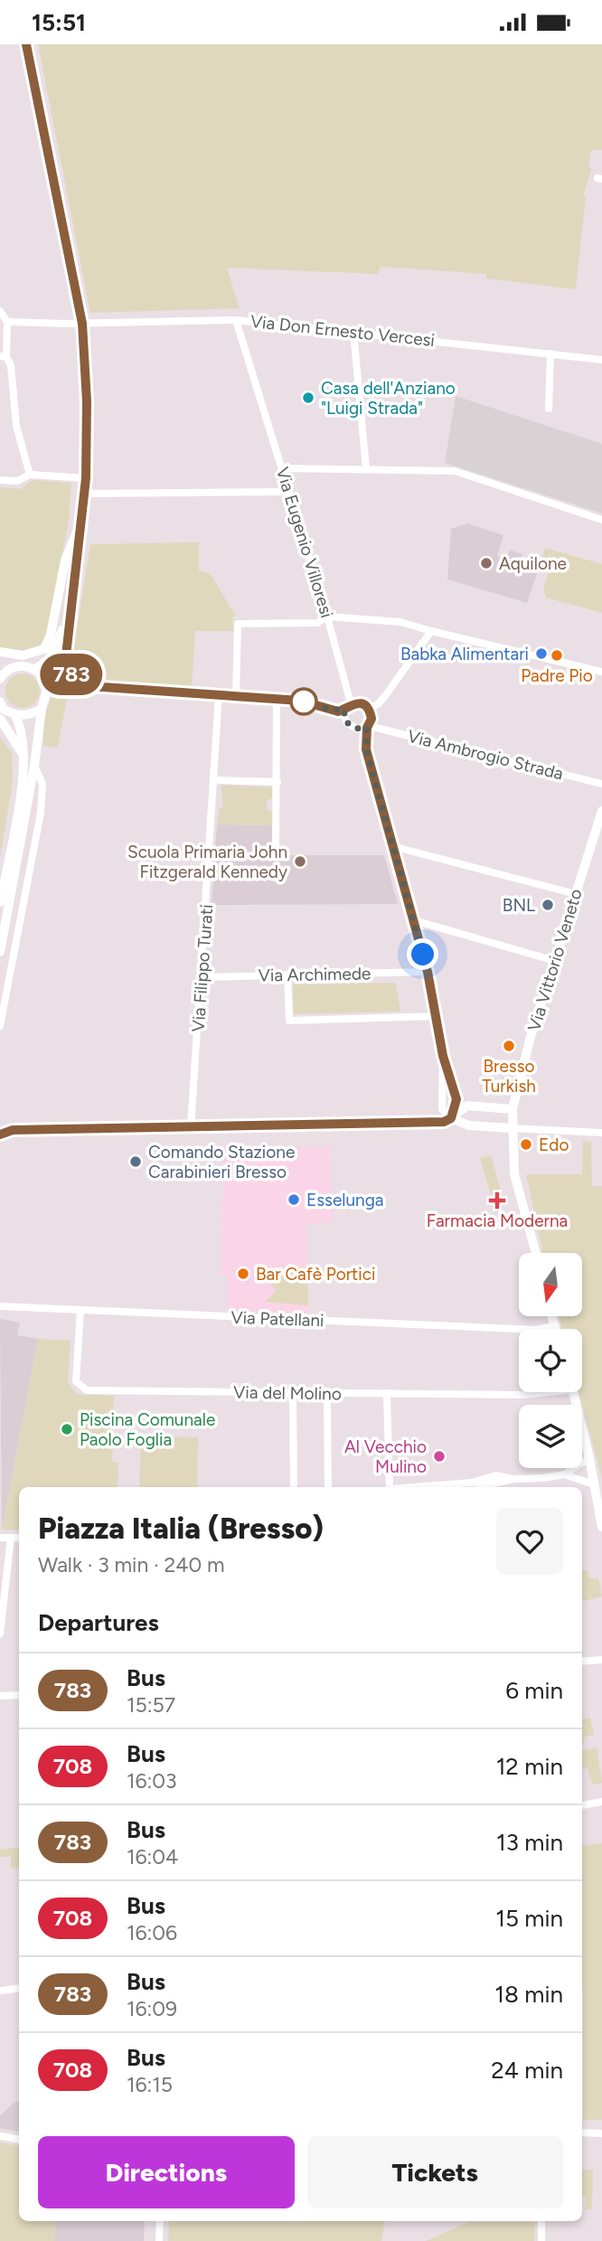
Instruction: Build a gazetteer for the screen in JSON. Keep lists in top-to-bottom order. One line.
{"streets":{"street":["Via Don Ernesto Vercesi","Via Eugenio Villoresi","Via Ambrogio Strada","Via Vittorio Veneto","Via Filippo Turati","Via Archimede","Via Patellani","Via del Molino"]},"crossings":[["Via Don Ernesto Vercesi","Via Eugenio Villoresi"],["Via Eugenio Villoresi","Via Ambrogio Strada"],["Via Filippo Turati","Via Archimede"],["Via Patellani","Via del Molino"]],"places":{"other":["Casa dell'Anziano \"Luigi Strada\"","Aquilone","Babka Alimentari","Padre Pio","Scuola Primaria John Fitzgerald Kennedy","BNL","Bresso Turkish","Edo","Comando Stazione Carabinieri Bresso","Esselunga","Bar Cafè Portici","Piscina Comunale Paolo Foglia","Al Vecchio Mulino"],"health":["Farmacia Moderna"]},"lines":["bus line 783"],"north":"bottom","page":{"status":"15:51","on_map":"783","heading":[["Piazza Italia (Bresso)","Walk · 3 min · 240 m"],"Departures"],"list":[{"mark":"783","name":"Bus","note":"15:57","value":"6 min"},{"mark":"708","name":"Bus","note":"16:03","value":"12 min"},{"mark":"783","name":"Bus","note":"16:04","value":"13 min"},{"mark":"708","name":"Bus","note":"16:06","value":"15 min"},{"mark":"783","name":"Bus","note":"16:09","value":"18 min"},{"mark":"708","name":"Bus","note":"16:15","value":"24 min"}],"buttons":["Directions","Tickets"]}}
